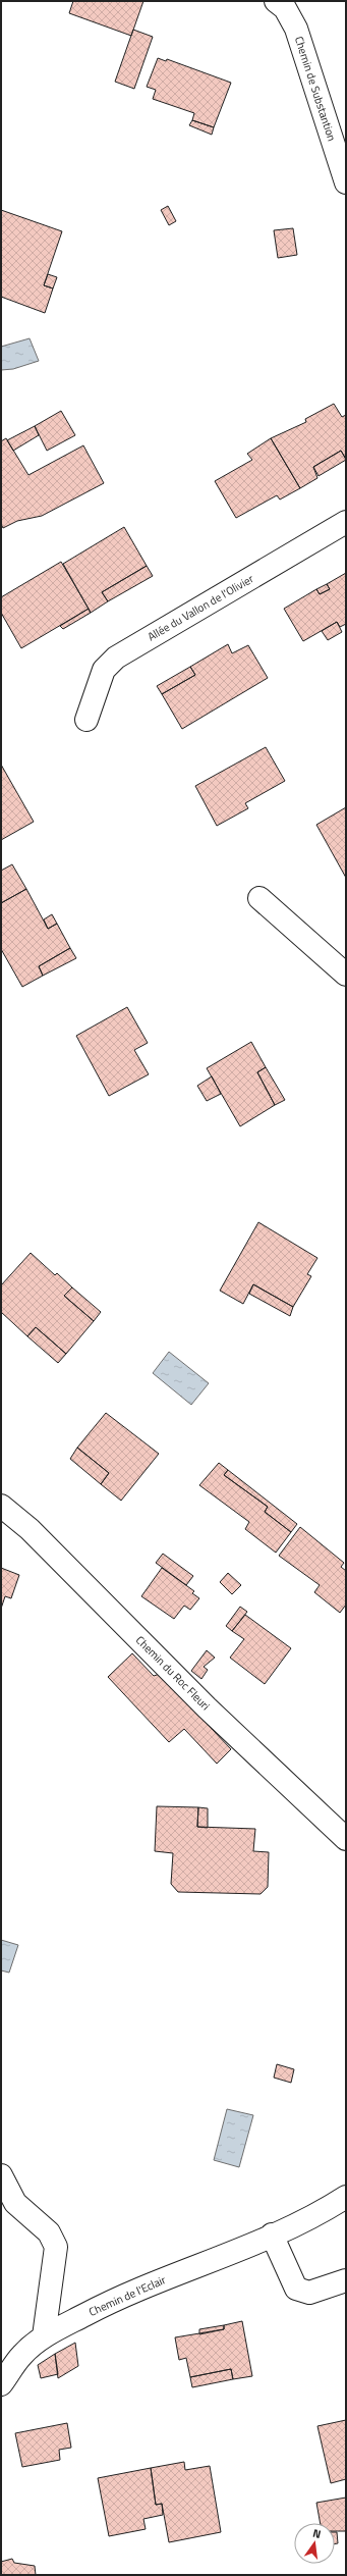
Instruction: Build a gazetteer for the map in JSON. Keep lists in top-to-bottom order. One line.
{"streets":{"street":["Chemin de Substantion","Allée du Vallon de l'Olivier","Chemin du Roc Fleuri","Chemin de l'Eclair"]},"north":"top"}
